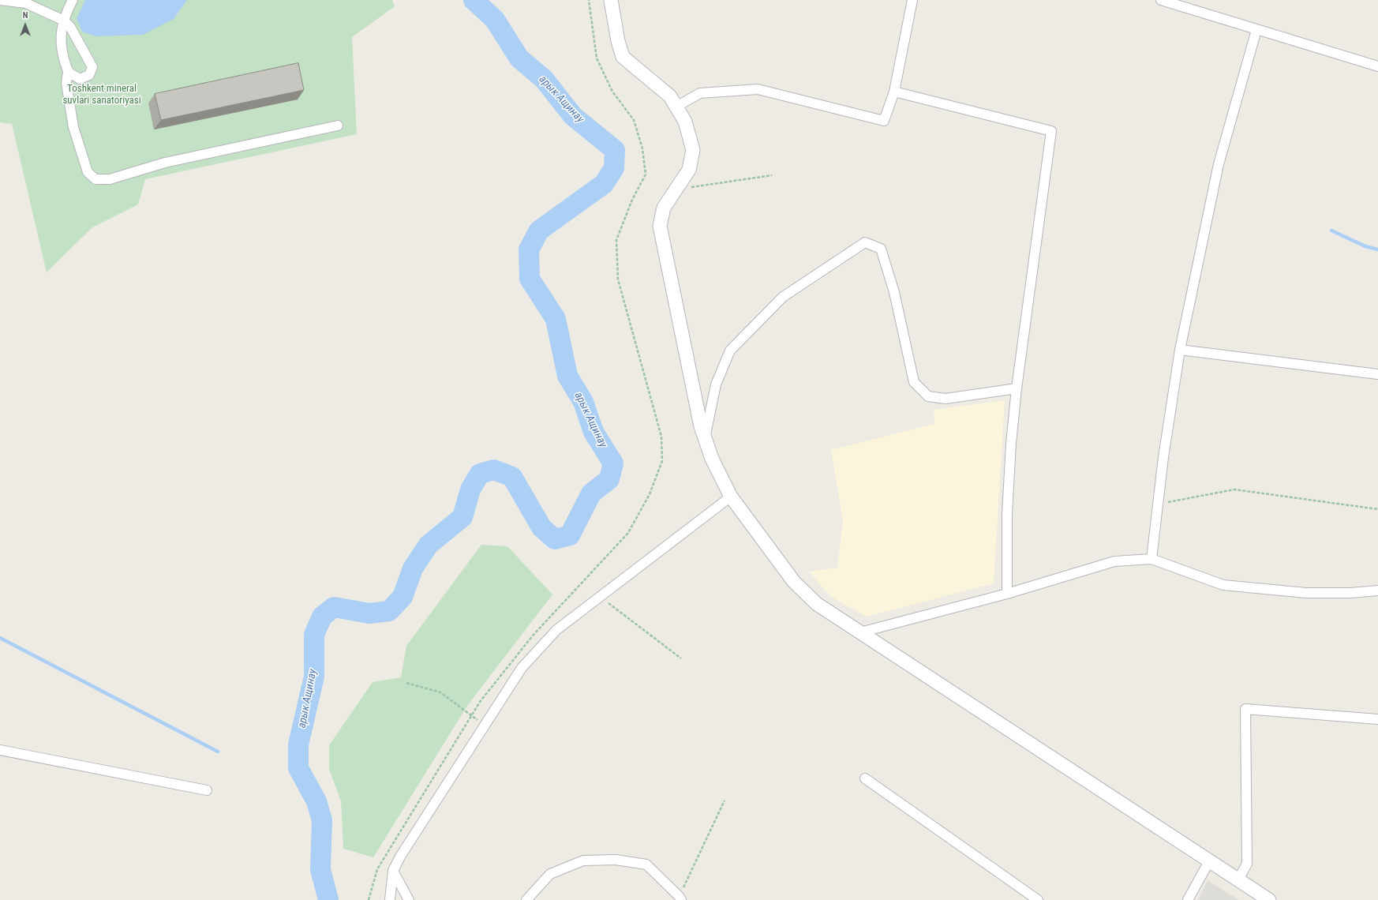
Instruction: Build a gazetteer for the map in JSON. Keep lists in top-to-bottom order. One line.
{"water":["арык Ащинау"],"parks":["Toshkent mineral suvlari sanatoriyasi"],"north":"top"}
